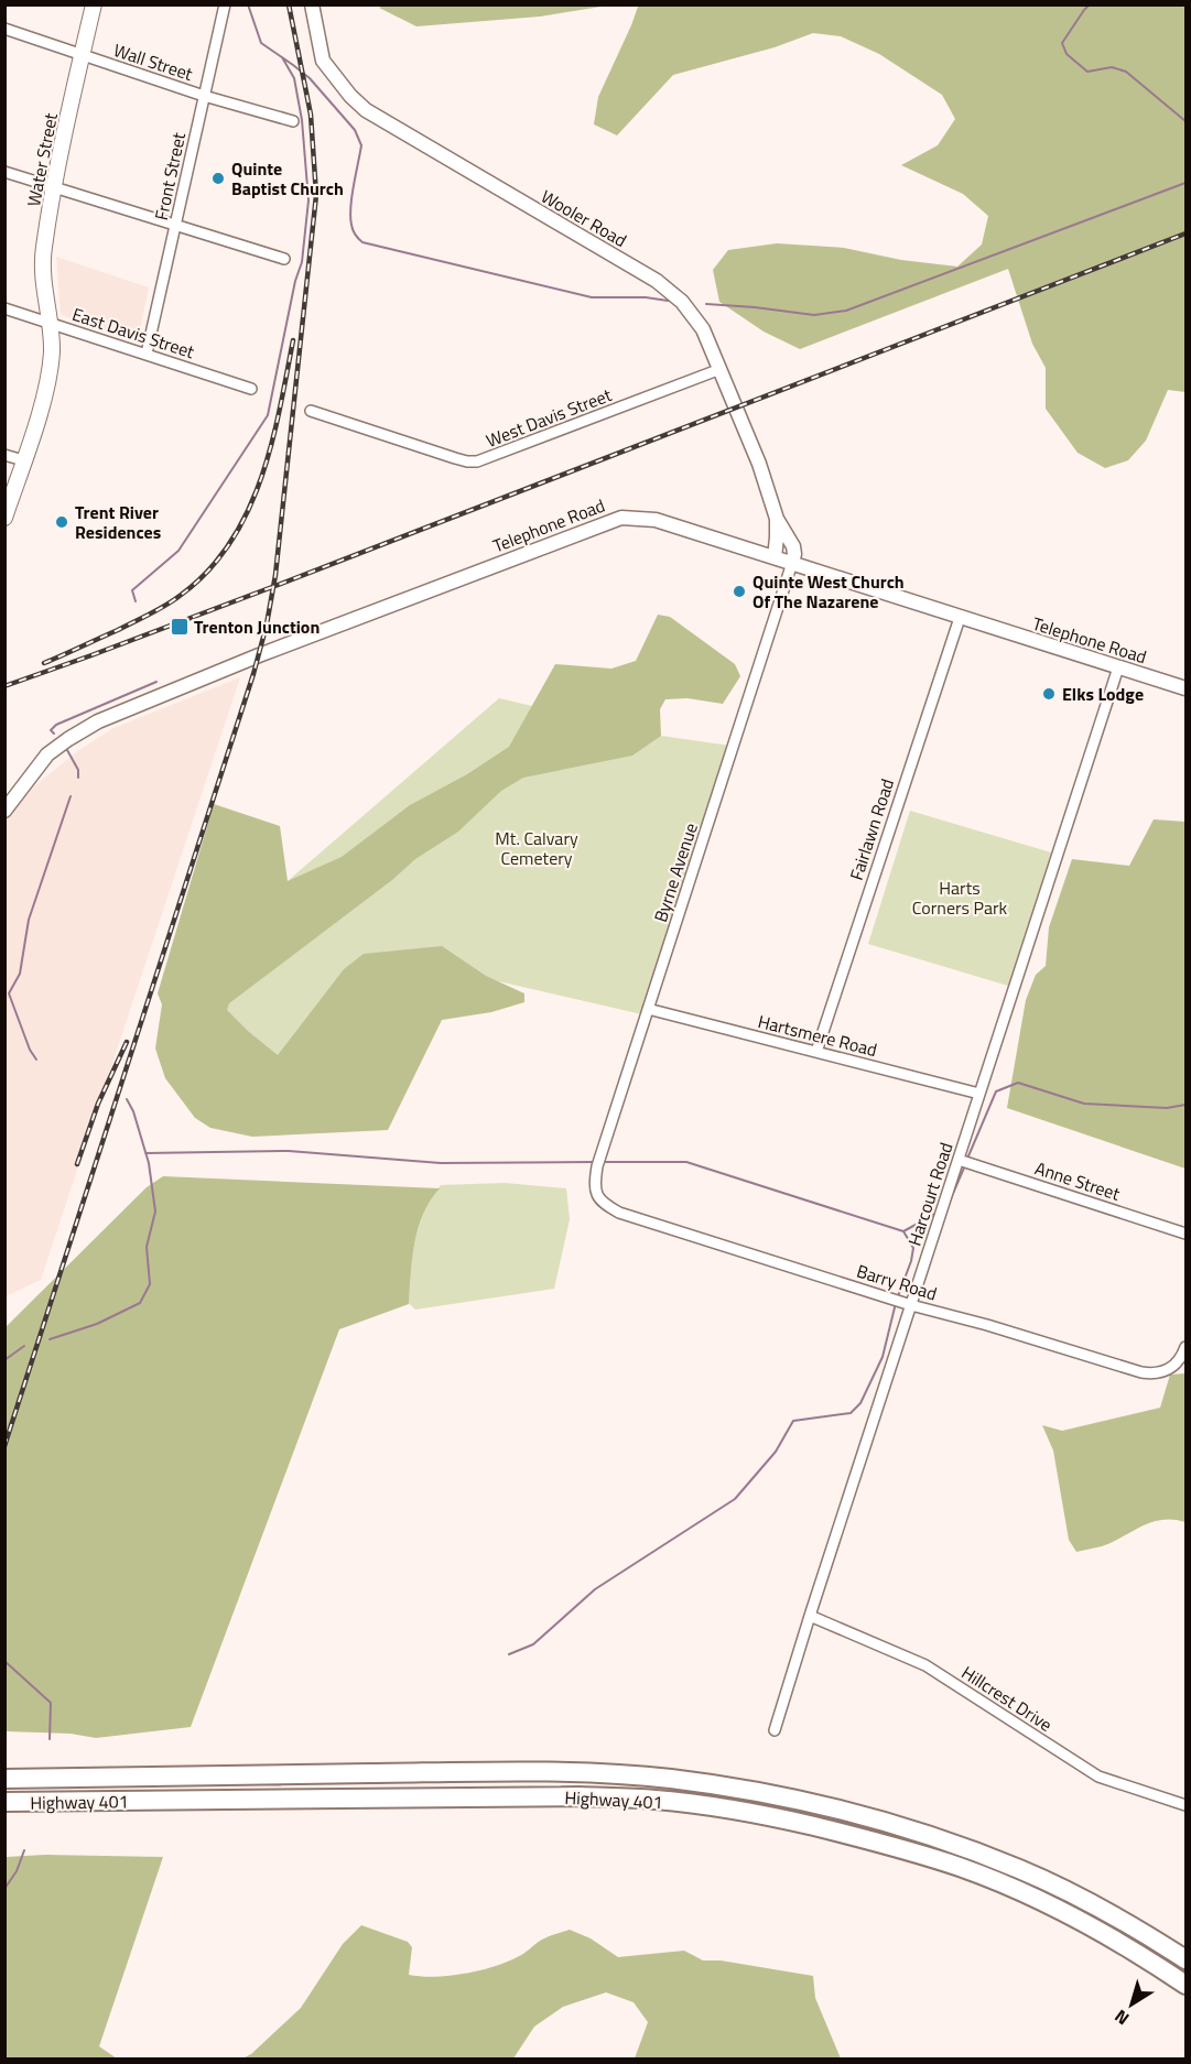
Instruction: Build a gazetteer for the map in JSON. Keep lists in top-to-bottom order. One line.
{"streets":{"highway":["Highway 401"],"main road":["Water Street"],"street":["Wall Street","Front Street","Wooler Road","East Davis Street","West Davis Street","Telephone Road","Fairlawn Road","Byrne Avenue","Hartsmere Road","Anne Street","Harcourt Road","Barry Road","Hillcrest Drive"]},"crossings":[["Wall Street","Water Street"],["Wall Street","Front Street"],["Water Street","East Davis Street"],["Front Street","East Davis Street"],["Wooler Road","West Davis Street"],["Wooler Road","Telephone Road"],["Wooler Road","Byrne Avenue"],["Telephone Road","Fairlawn Road"],["Telephone Road","Byrne Avenue"],["Telephone Road","Harcourt Road"],["Fairlawn Road","Hartsmere Road"],["Byrne Avenue","Hartsmere Road"],["Byrne Avenue","Barry Road"],["Hartsmere Road","Harcourt Road"],["Anne Street","Harcourt Road"],["Harcourt Road","Barry Road"],["Harcourt Road","Hillcrest Drive"]],"parks":["Mt. Calvary Cemetery","Harts Corners Park"],"places":{"other":["Quinte Baptist Church","Trent River Residences","Quinte West Church Of The Nazarene","Elks Lodge"],"transit":["Trenton Junction"]},"north":"bottom left"}
